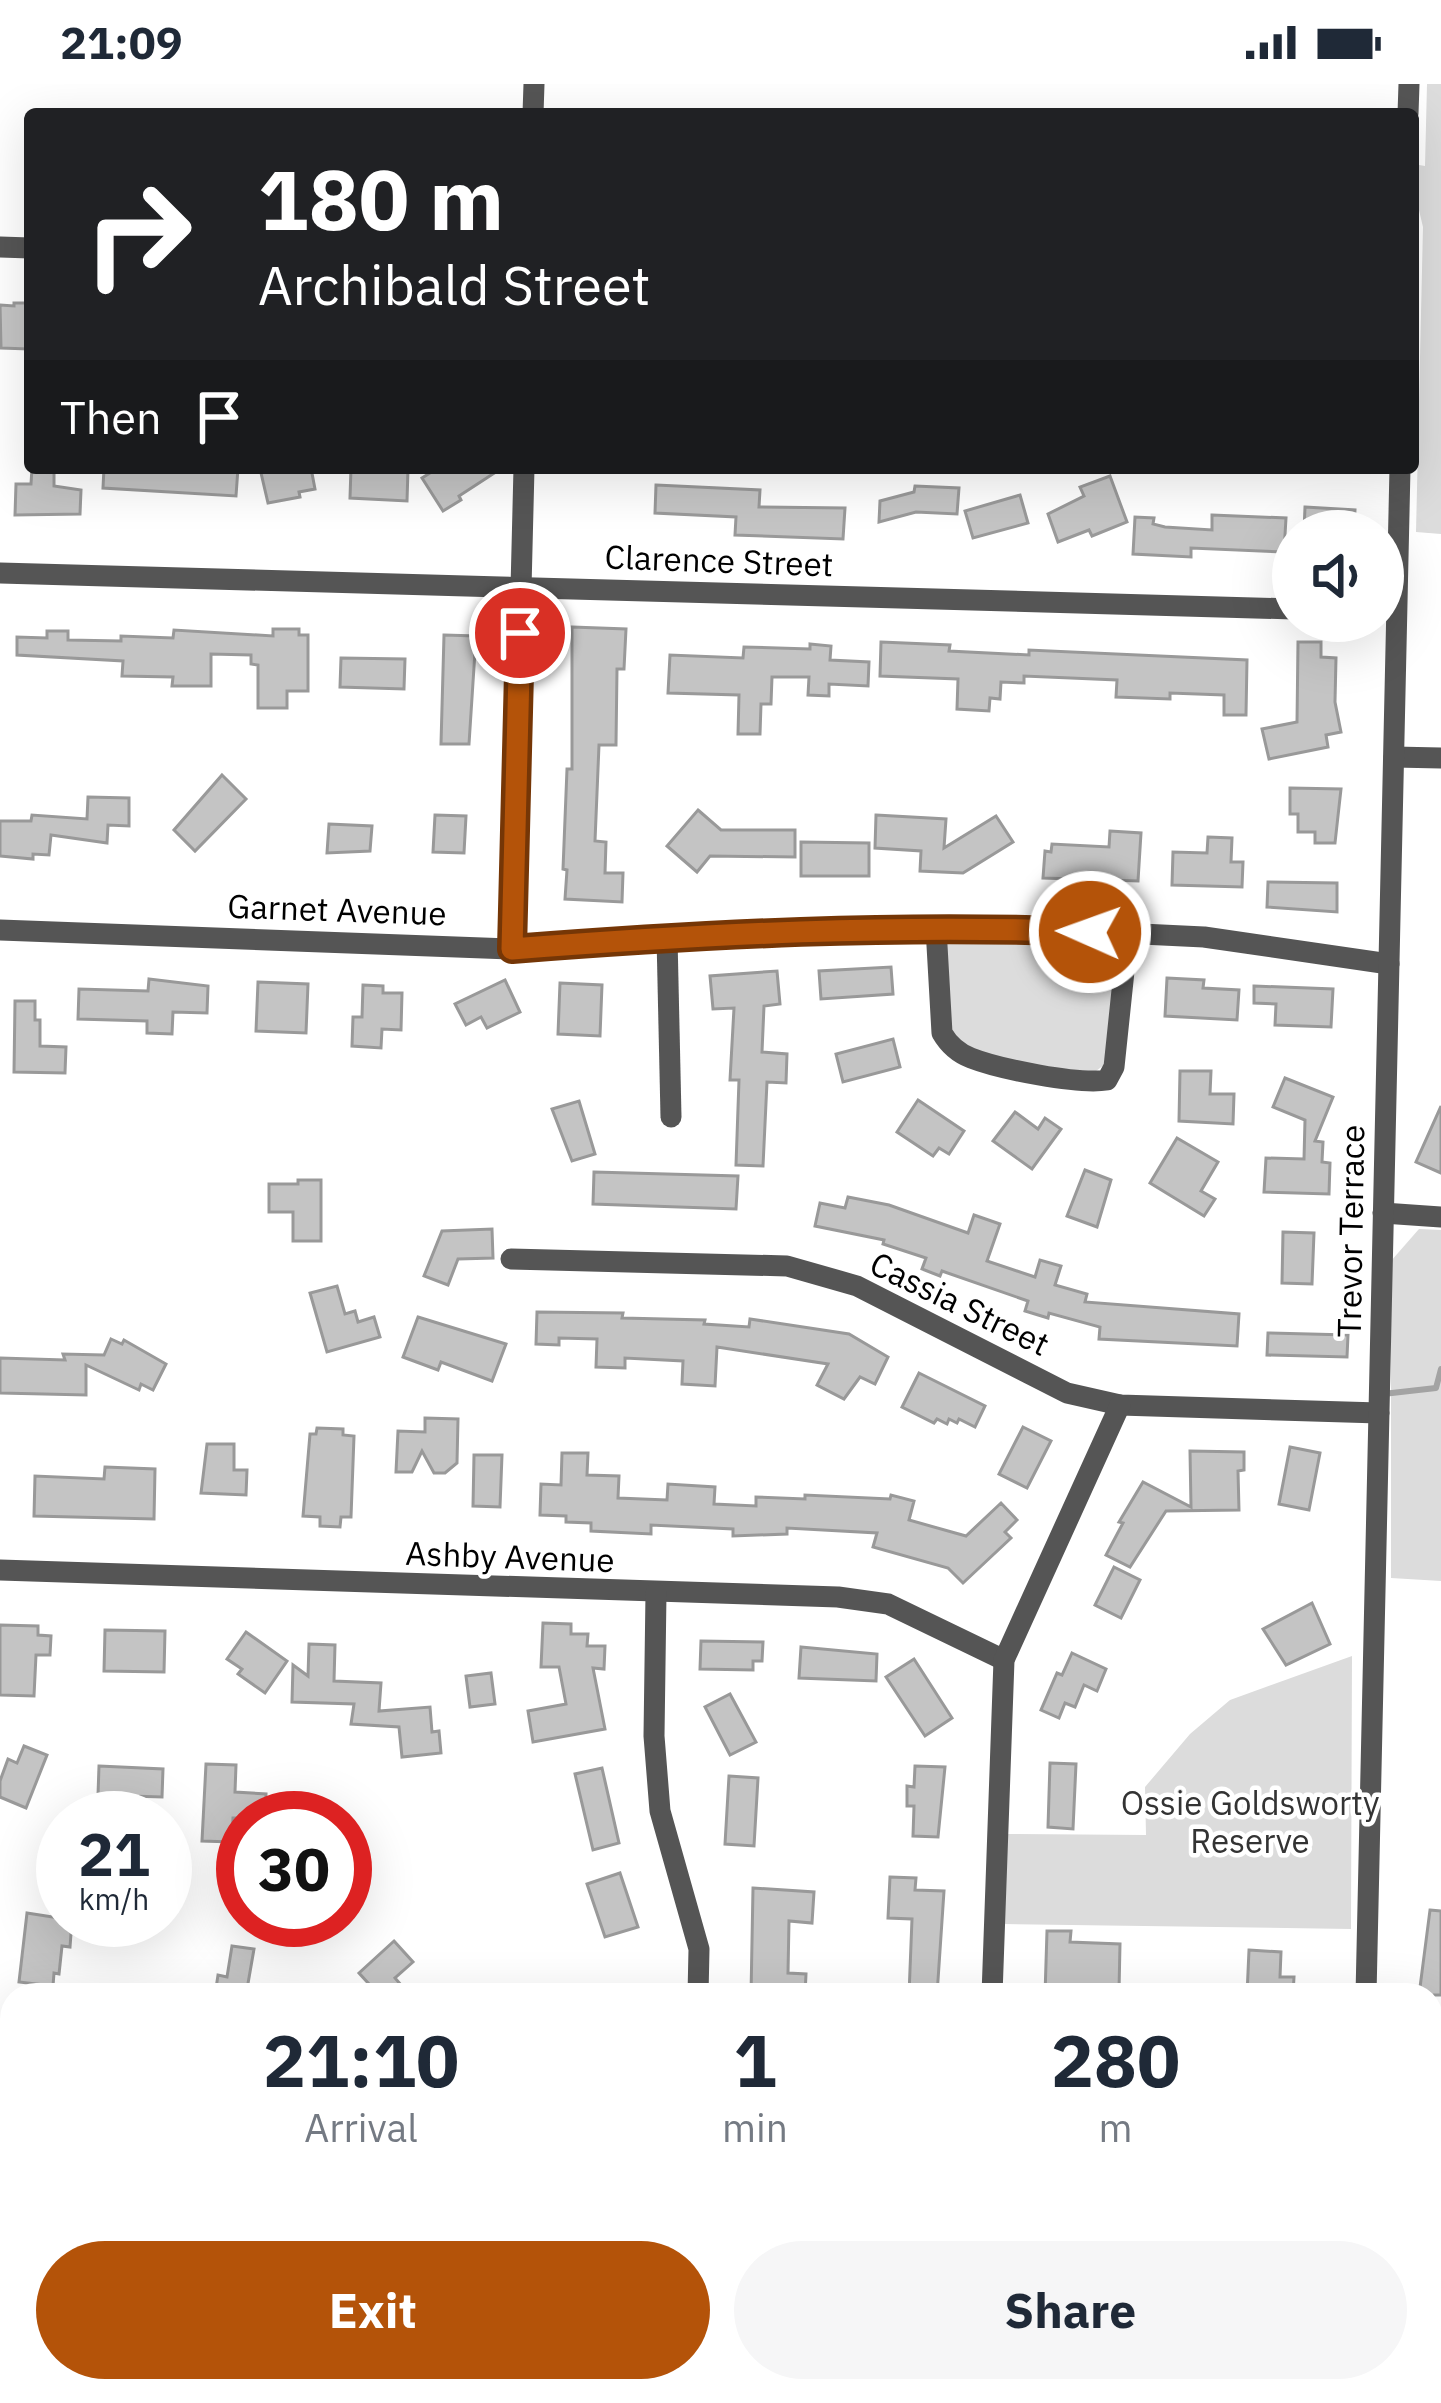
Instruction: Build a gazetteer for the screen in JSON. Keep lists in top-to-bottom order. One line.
{"streets":{"street":["Clarence Street","Garnet Avenue","Trevor Terrace","Cassia Street","Ashby Avenue"]},"crossings":[["Garnet Avenue","Trevor Terrace"],["Trevor Terrace","Cassia Street"]],"parks":["Ossie Goldsworty Reserve"],"page":{"status":"21:09","turn":["180 m","Archibald Street"],"then":"Then","speed":"21 km/h","limit":"30","eta":["21:10","Arrival","1","min","280","m"],"buttons":["Exit","Share"]}}
